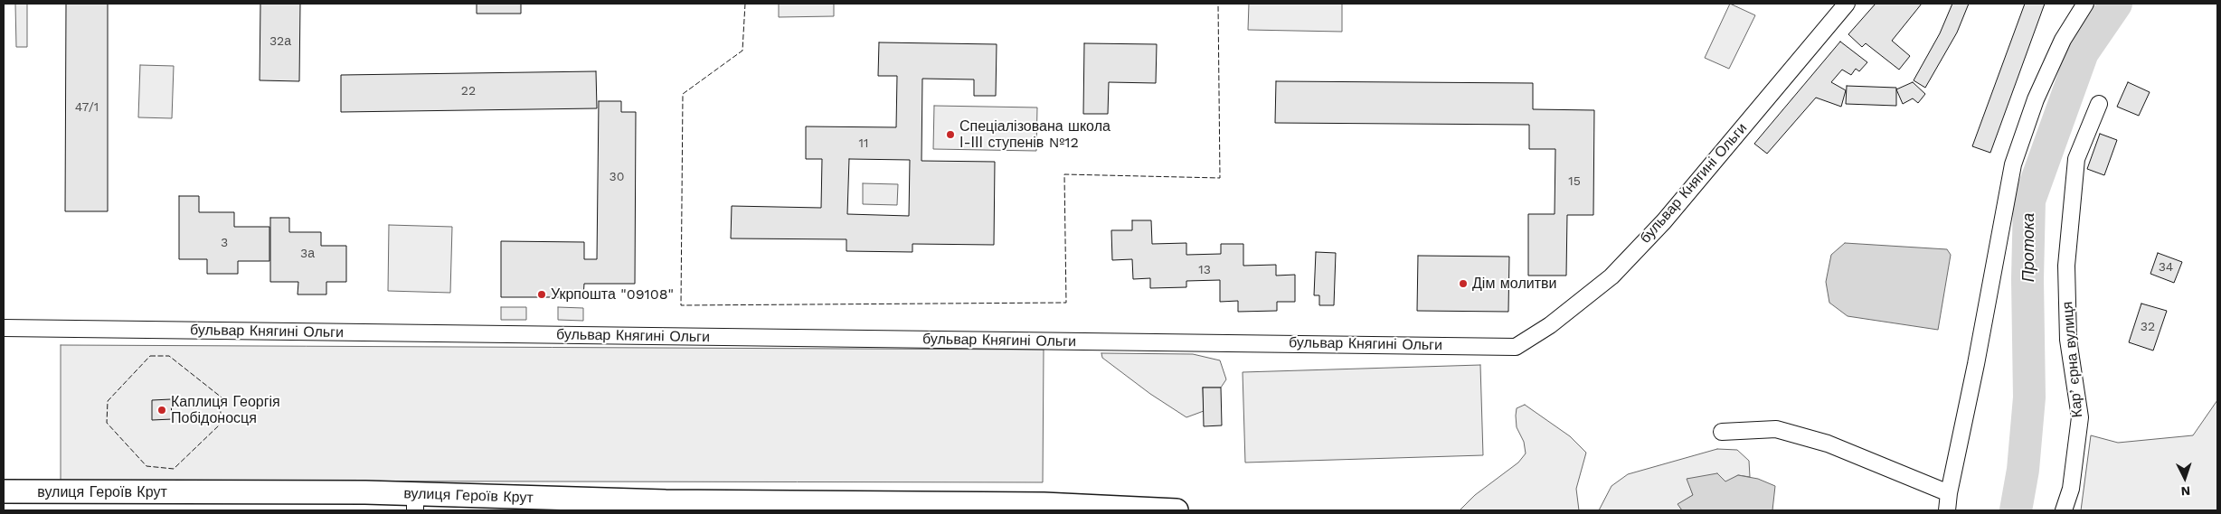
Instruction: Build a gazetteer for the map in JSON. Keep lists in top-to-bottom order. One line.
{"streets":{"street":["бульвар Княгині Ольги","Карʼєрна вулиця","вулиця Героїв Крут"]},"water":["Протока"],"places":["Спеціалізована школа І-ІІІ ступенів №12","Дім молитви","Укрпошта \"09108\"","Каплиця Георгія Побідоносця"],"house_numbers":["32а","22","47/1","11","30","15","3","3а","34","13","32"],"north":"bottom"}
